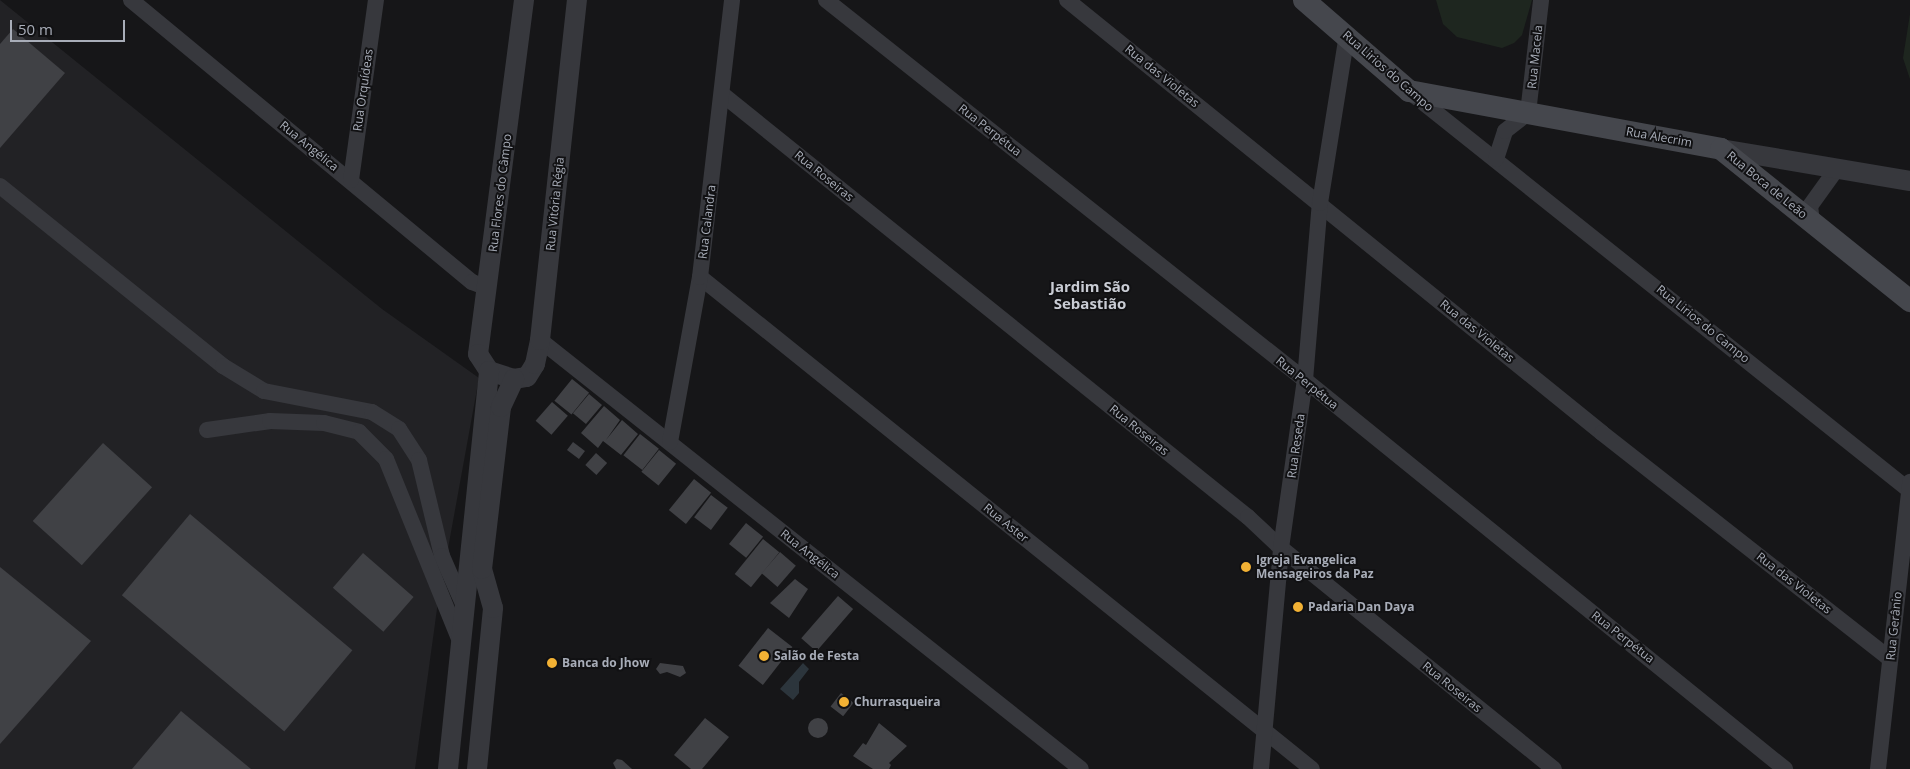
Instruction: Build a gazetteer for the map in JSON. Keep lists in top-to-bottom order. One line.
{"streets":{"main road":["Rua Lirios do Campo","Rua Alecrim","Rua Boca de Leão"],"street":["Rua Macela","Rua das Violetas","Rua Orquídeas","Rua Perpétua","Rua Angélica","Rua Roseiras","Rua Flores do Câmpo","Rua Vitória Régia","Rua Calandra","Rua Reseda","Rua Aster","Rua Gerânio"]},"crossings":[["Rua Macela","Rua Alecrim"],["Rua Lirios do Campo","Rua Alecrim"],["Rua Lirios do Campo","Rua Reseda"],["Rua Lirios do Campo","Rua Gerânio"],["Rua das Violetas","Rua Reseda"],["Rua das Violetas","Rua Gerânio"],["Rua Orquídeas","Rua Angélica"],["Rua Perpétua","Rua Reseda"],["Rua Alecrim","Rua Boca de Leão"],["Rua Angélica","Rua Flores do Câmpo"],["Rua Angélica","Rua Vitória Régia"],["Rua Angélica","Rua Calandra"],["Rua Roseiras","Rua Calandra"],["Rua Roseiras","Rua Reseda"],["Rua Flores do Câmpo","Rua Vitória Régia"],["Rua Calandra","Rua Aster"],["Rua Reseda","Rua Aster"]],"districts":["Jardim São Sebastião"],"places":["Igreja Evangelica Mensageiros da Paz","Padaria Dan Daya","Salão de Festa","Banca do Jhow","Churrasqueira"],"scale_bar":"50 m"}
